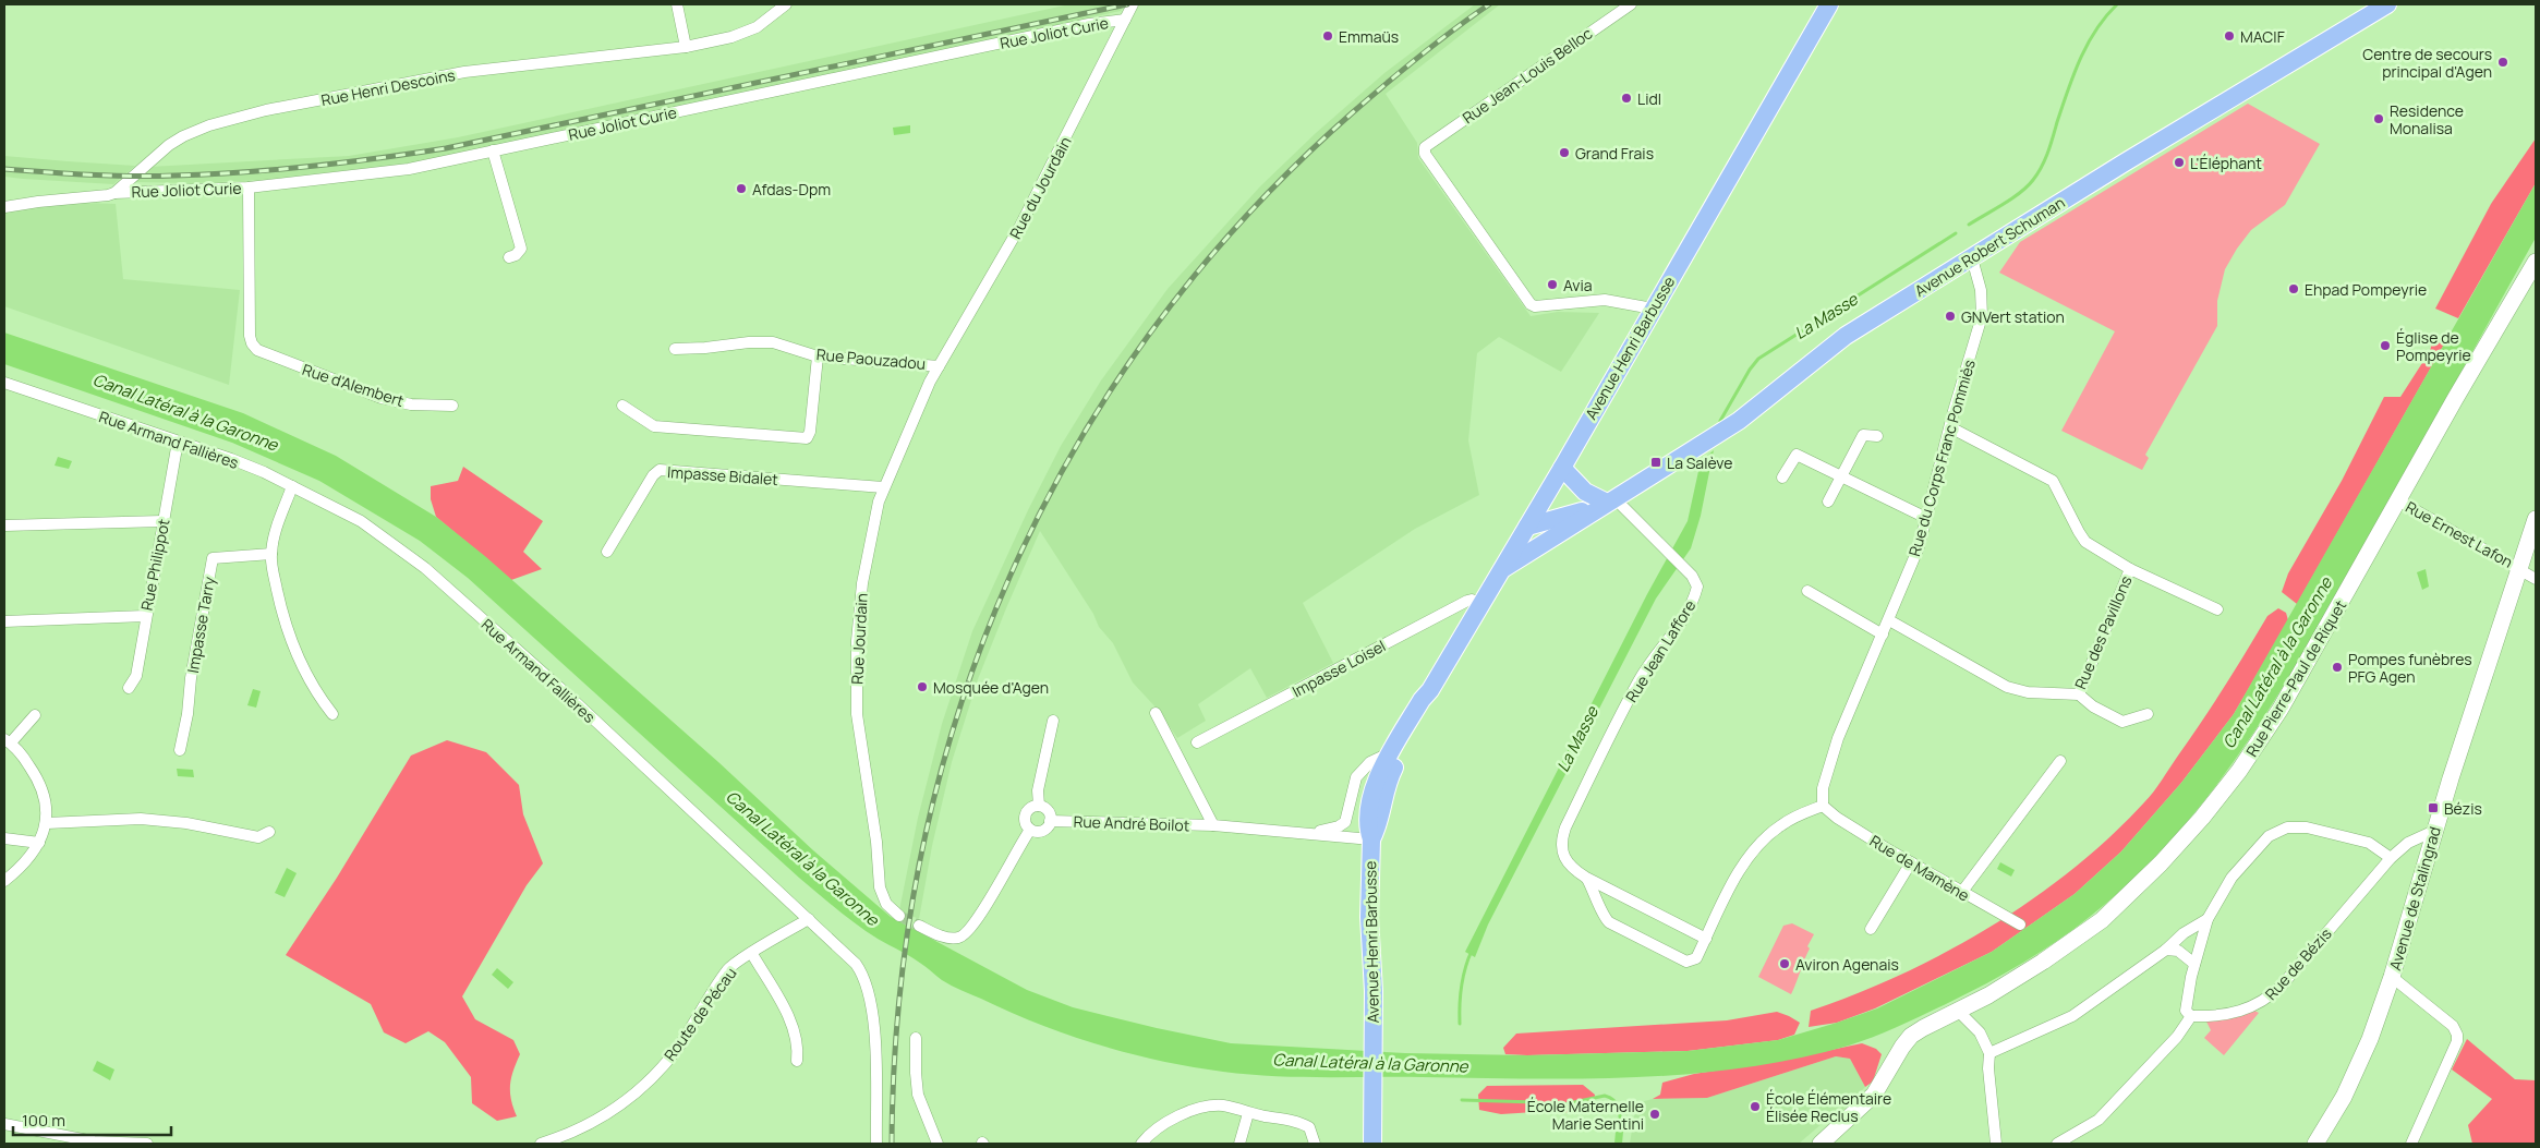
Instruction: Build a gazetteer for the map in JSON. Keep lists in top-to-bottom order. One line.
{"streets":{"main road":["Avenue Robert Schuman","Avenue Henri Barbusse"],"street":["Rue Joliot Curie","Rue Jean-Louis Belloc","Rue Henri Descoins","Rue du Jourdain","Rue Paouzadou","Rue d'Alembert","Rue Armand Fallières","Rue du Corps Franc Pommiès","Impasse Bidalet","Rue Ernest Lafon","Rue Philippot","Impasse Tarry","Rue des Pavillons","Rue Jourdain","Rue Jean Laffore","Impasse Loisel","Rue Pierre-Paul de Riquet","Rue André Boilot","Rue de Mamène","Avenue de Stalingrad","Rue de Bézis","Route de Pécau"]},"crossings":[["Rue Joliot Curie","Rue Henri Descoins"],["Rue Joliot Curie","Rue du Jourdain"],["Rue Joliot Curie","Rue d'Alembert"],["Rue Jean-Louis Belloc","Avenue Henri Barbusse"],["Rue du Jourdain","Rue Paouzadou"],["Rue du Jourdain","Rue Jourdain"],["Avenue Robert Schuman","Avenue Henri Barbusse"],["Avenue Robert Schuman","Rue du Corps Franc Pommiès"],["Avenue Robert Schuman","Rue Jean Laffore"],["Avenue Henri Barbusse","Impasse Loisel"],["Avenue Henri Barbusse","Rue André Boilot"],["Rue Paouzadou","Rue Jourdain"],["Rue Armand Fallières","Rue Philippot"],["Rue Armand Fallières","Route de Pécau"],["Rue du Corps Franc Pommiès","Rue des Pavillons"],["Rue du Corps Franc Pommiès","Rue Jean Laffore"],["Rue du Corps Franc Pommiès","Rue de Mamène"],["Impasse Bidalet","Rue Jourdain"],["Rue Ernest Lafon","Rue Pierre-Paul de Riquet"],["Rue Ernest Lafon","Avenue de Stalingrad"],["Rue Jean Laffore","Rue de Mamène"],["Avenue de Stalingrad","Rue de Bézis"]],"water":["La Masse","Canal Latéral à la Garonne"],"places":{"other":["Emmaüs","MACIF","Centre de secours principal d'Agen","Lidl","Residence Monalisa","Grand Frais","L'Éléphant","Afdas-Dpm","Avia","Ehpad Pompeyrie","GNVert station","Église de Pompeyrie","Pompes funèbres PFG Agen","Mosquée d'Agen","Aviron Agenais","École Élémentaire Élisée Reclus","École Maternelle Marie Sentini"],"transit":["La Salève","Bézis"]},"scale_bar":"100 m"}
